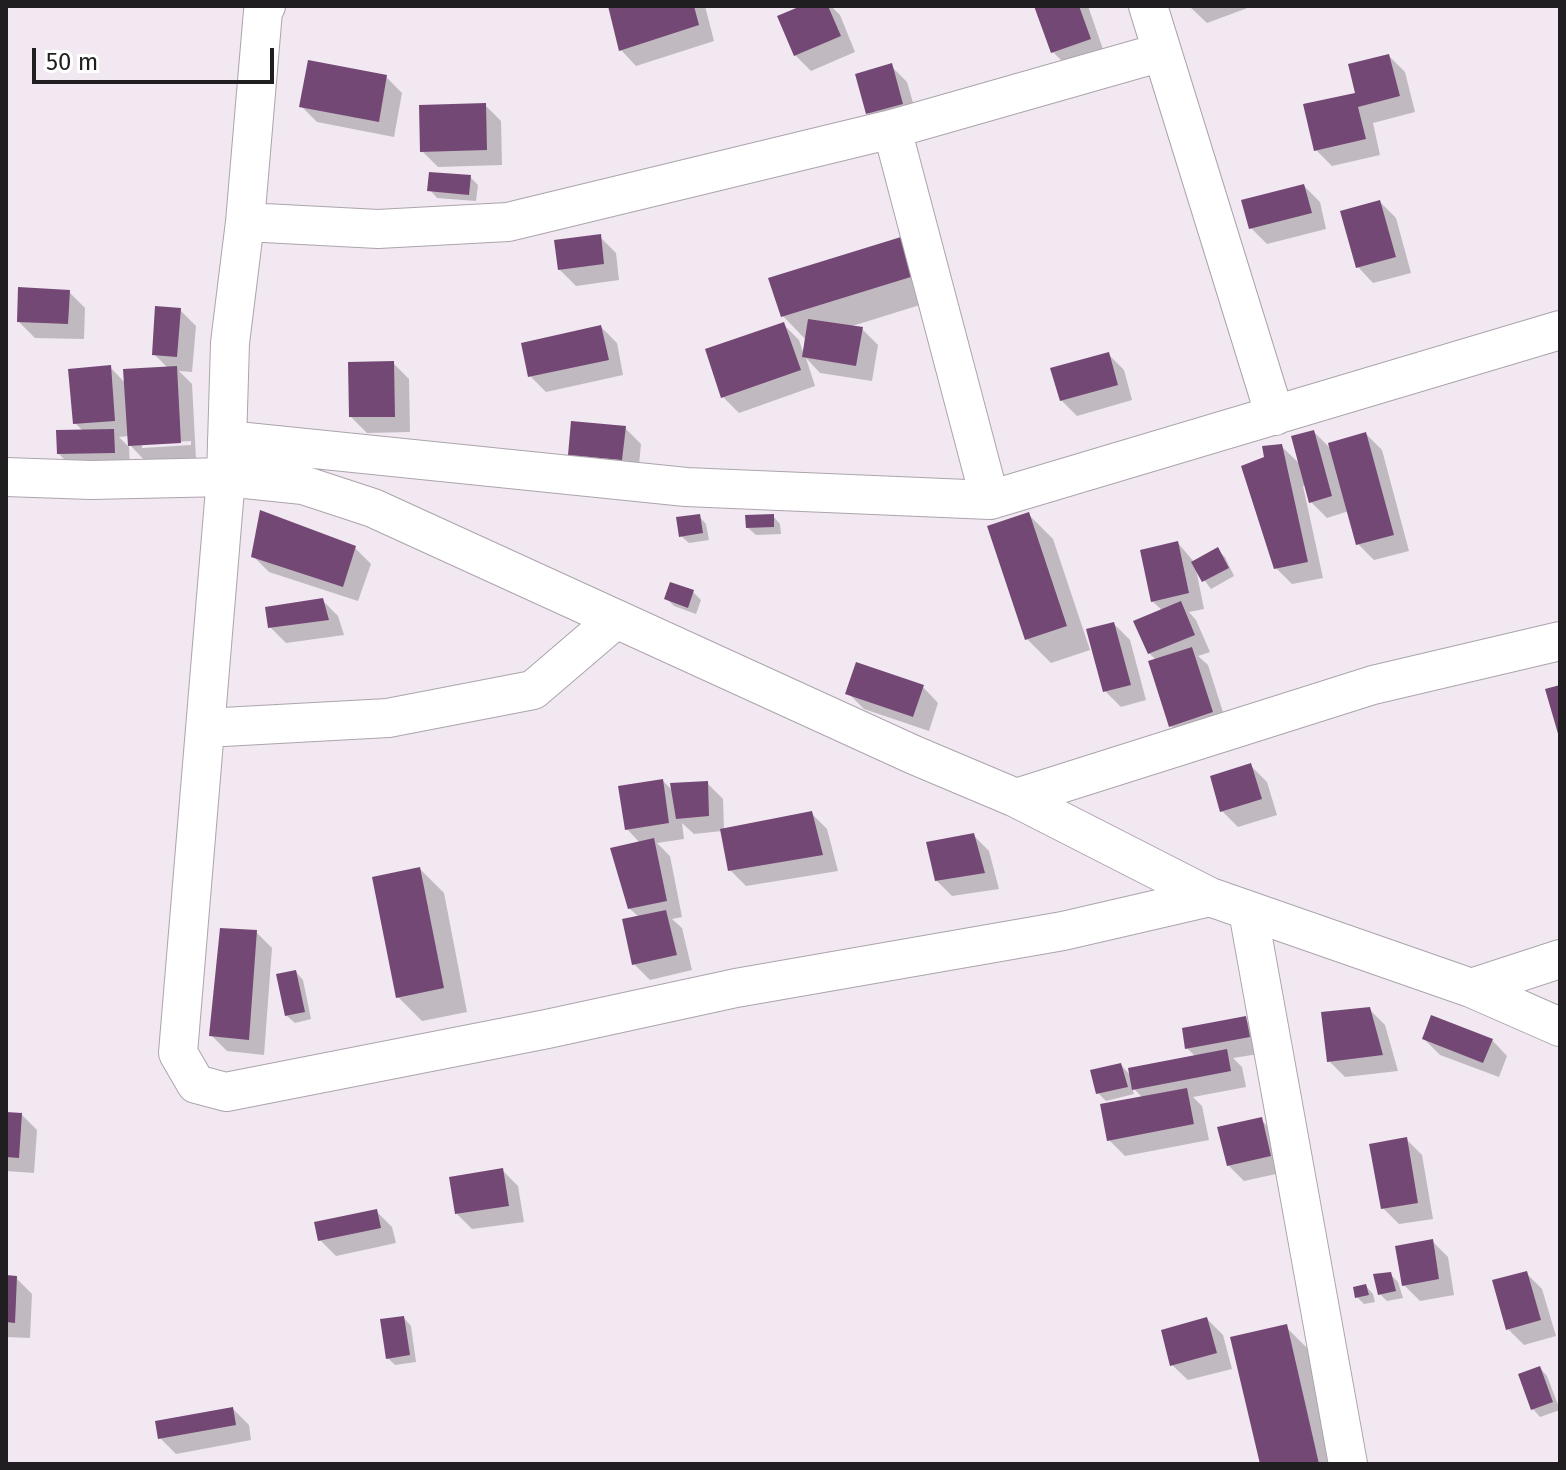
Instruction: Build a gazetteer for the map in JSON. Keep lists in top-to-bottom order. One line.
{"scale_bar":"50 m"}
